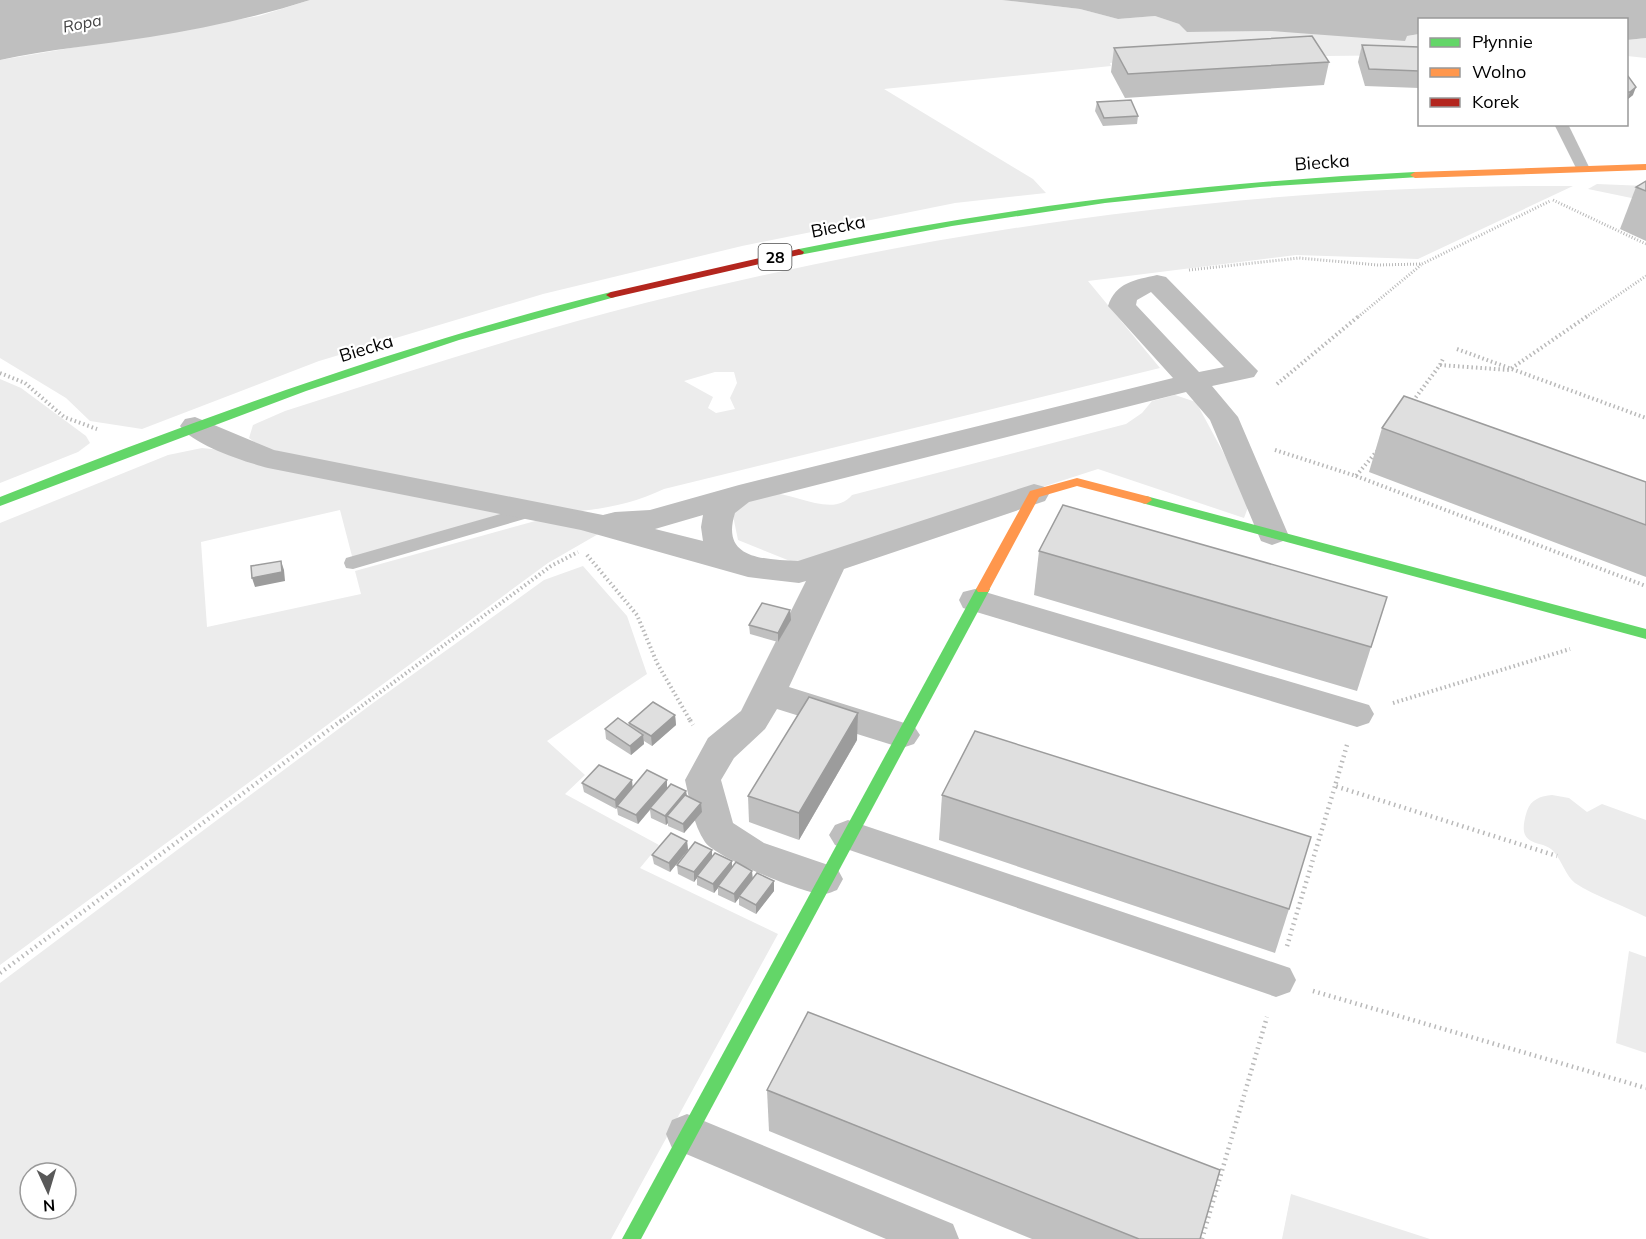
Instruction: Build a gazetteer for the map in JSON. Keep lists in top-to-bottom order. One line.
{"streets":{"main road":["Biecka","28"]},"water":["Ropa"],"legend":["Płynnie","Wolno","Korek"],"north":"bottom"}
